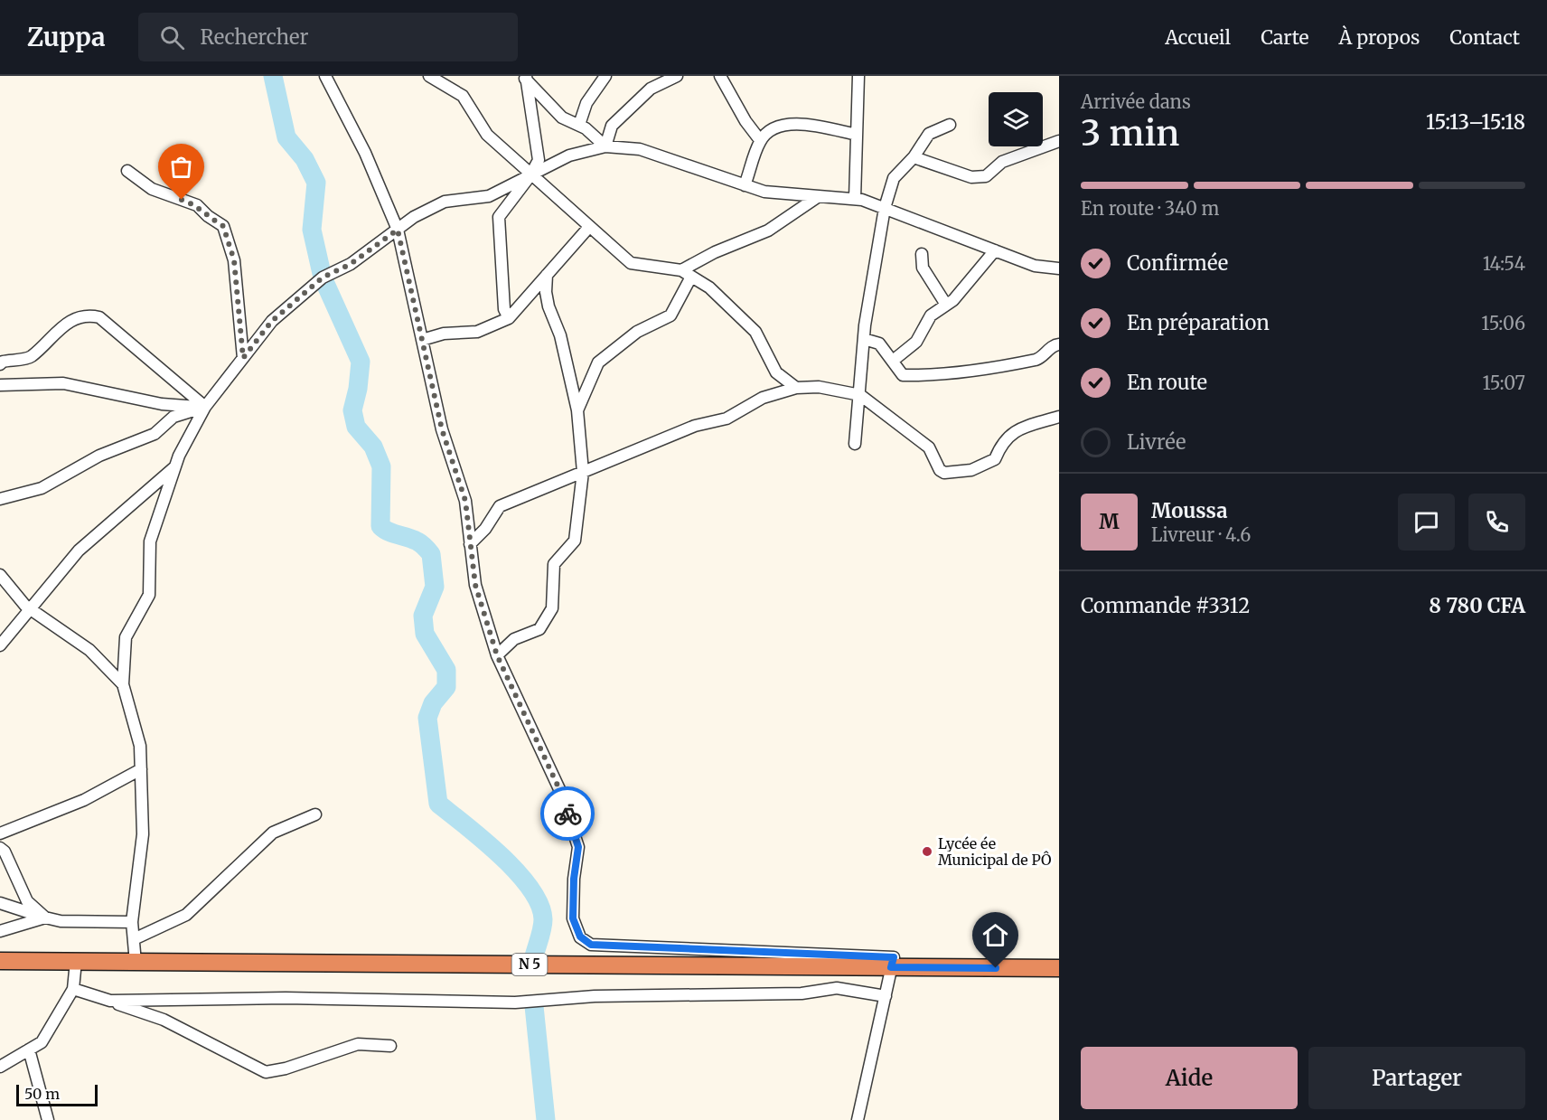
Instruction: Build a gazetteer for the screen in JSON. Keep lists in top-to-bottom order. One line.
{"streets":{"highway":["N 5"]},"places":["Lycée ée Municipal de PÔ"],"scale_bar":"50 m","page":{"header":"Zuppa","search":"Rechercher","nav":["Accueil","Carte","À propos","Contact"],"heading":["3 min","Arrivée dans","15:13–15:18"],"panel":["Moussa","Livreur · 4.6","Commande #3312","8 780 CFA"],"bar":"En route · 340 m","list":[["Confirmée","14:54"],["En préparation","15:06"],["En route","15:07"],"Livrée"],"round":"M","buttons":["Aide","Partager"],"scale":"50 m"}}
